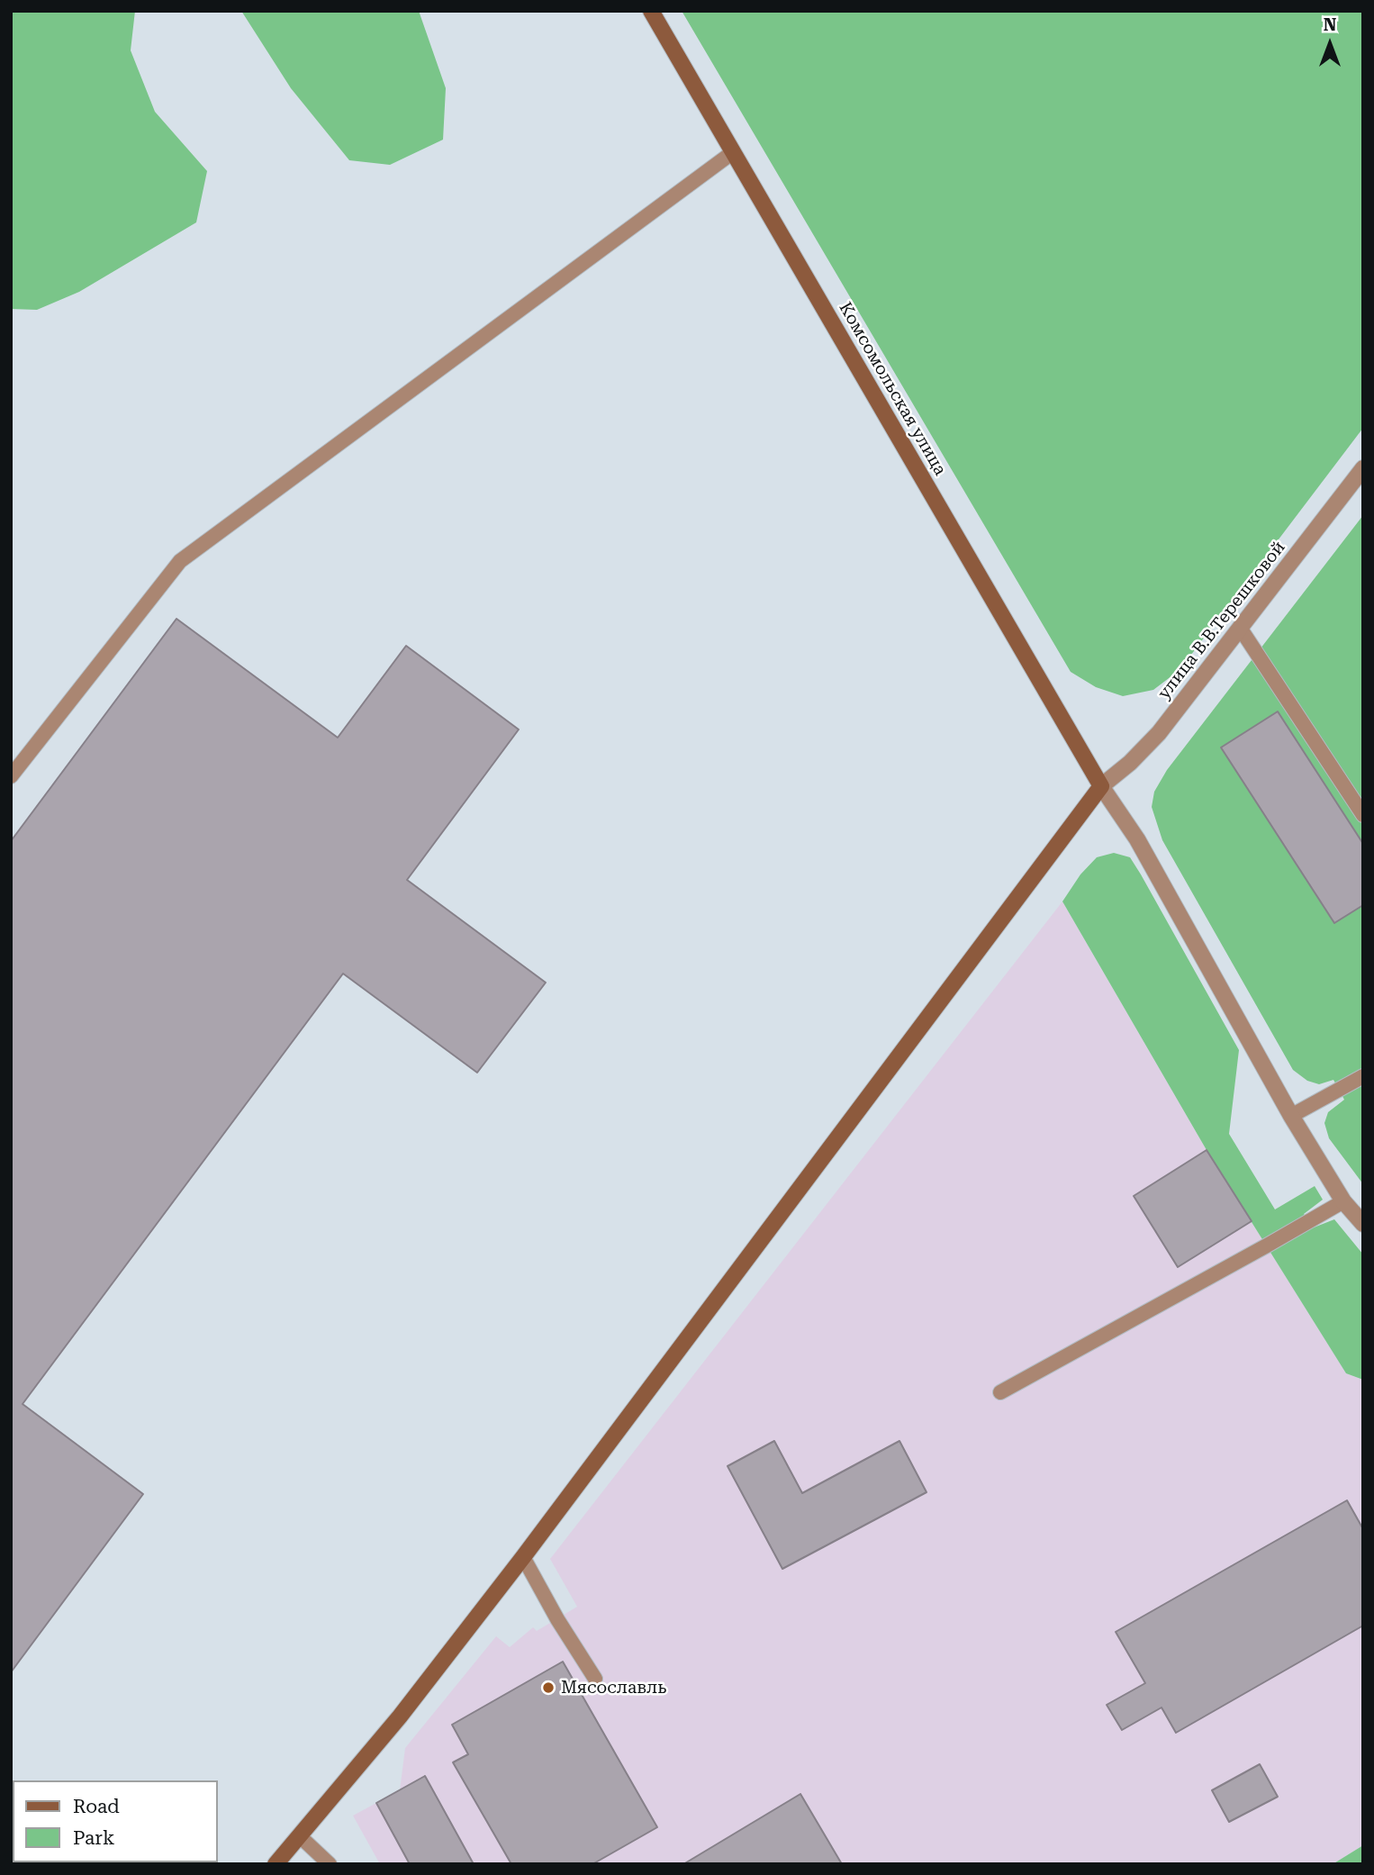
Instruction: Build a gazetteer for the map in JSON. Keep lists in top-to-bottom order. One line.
{"streets":{"main road":["Комсомольская улица"],"street":["улица В.В.Терешковой"]},"crossings":[["Комсомольская улица","улица В.В.Терешковой"]],"places":["Мясославль"],"legend":["Road","Park"],"north":"top"}
